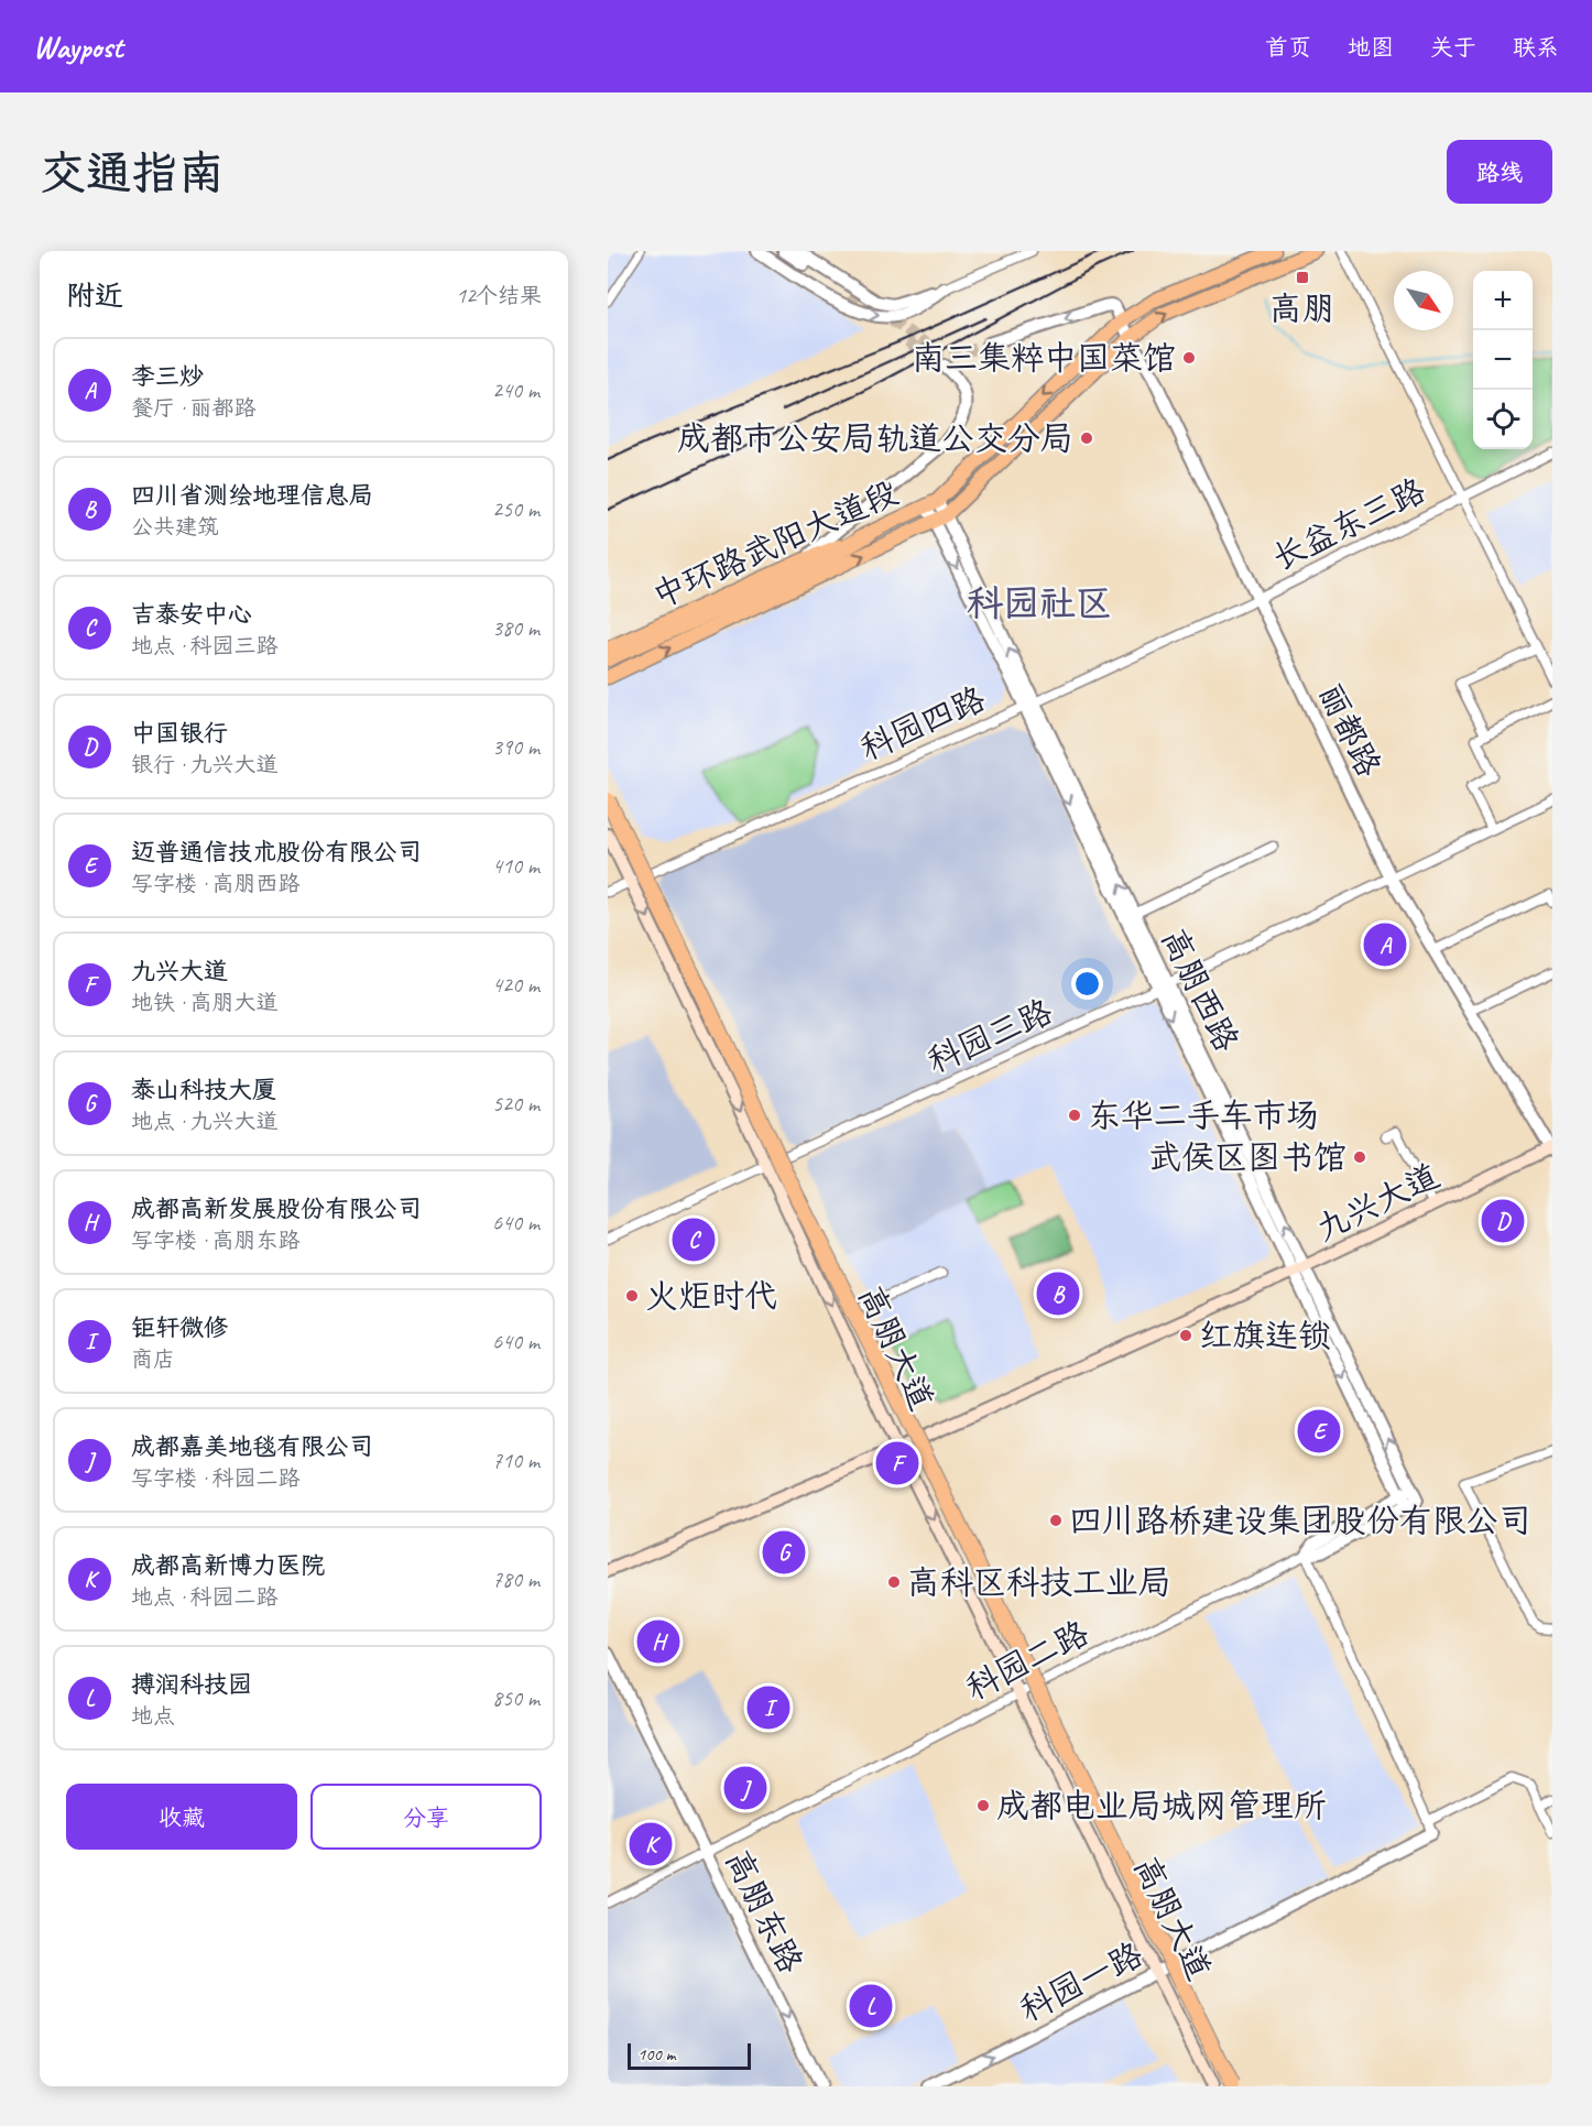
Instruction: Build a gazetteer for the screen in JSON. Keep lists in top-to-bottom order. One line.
{"streets":{"main road":["中环路武阳大道段","九兴大道","高朋大道"],"street":["长益东三路","科园四路","丽都路","高朋西路","科园三路","科园二路","高朋东路","科园一路"]},"crossings":[["长益东三路","科园四路"],["长益东三路","丽都路"],["中环路武阳大道段","丽都路"],["中环路武阳大道段","高朋西路"],["科园四路","丽都路"],["科园四路","高朋西路"],["科园四路","高朋大道"],["丽都路","科园三路"],["丽都路","九兴大道"],["高朋西路","科园三路"],["高朋西路","九兴大道"],["科园三路","高朋大道"],["九兴大道","高朋大道"],["高朋大道","科园二路"],["高朋大道","科园一路"],["科园二路","高朋东路"]],"one_way":["高朋东路","科园一路"],"districts":["科园社区"],"places":{"transit":["高朋"],"other":["南三集粹中国菜馆","成都市公安局轨道公交分局","东华二手车市场","武侯区图书馆","火炬时代","红旗连锁","四川路桥建设集团股份有限公司","高科区科技工业局","成都电业局城网管理所"]},"scale_bar":"100 m","north":"bottom right","page":{"header":"Waypost","nav":["首页","地图","关于","联系"],"buttons":["路线",["收藏","分享"]],"title":"交通指南","heading":["附近","12个结果"],"map_buttons":["+","−"],"list":[{"mark":"A","name":"李三炒","note":"餐厅 · 丽都路","value":"240 m"},{"mark":"B","name":"四川省测绘地理信息局","note":"公共建筑","value":"250 m"},{"mark":"C","name":"吉泰安中心","note":"地点 · 科园三路","value":"380 m"},{"mark":"D","name":"中国银行","note":"银行 · 九兴大道","value":"390 m"},{"mark":"E","name":"迈普通信技术股份有限公司","note":"写字楼 · 高朋西路","value":"410 m"},{"mark":"F","name":"九兴大道","note":"地铁 · 高朋大道","value":"420 m"},{"mark":"G","name":"泰山科技大厦","note":"地点 · 九兴大道","value":"520 m"},{"mark":"H","name":"成都高新发展股份有限公司","note":"写字楼 · 高朋东路","value":"640 m"},{"mark":"I","name":"钜轩微修","note":"商店","value":"640 m"},{"mark":"J","name":"成都嘉美地毯有限公司","note":"写字楼 · 科园二路","value":"710 m"},{"mark":"K","name":"成都高新博力医院","note":"地点 · 科园二路","value":"780 m"},{"mark":"L","name":"搏润科技园","note":"地点","value":"850 m"}],"pins":["A","D","C","B","E","F","G","H","I","J","K","L"],"scale":"100 m"}}
